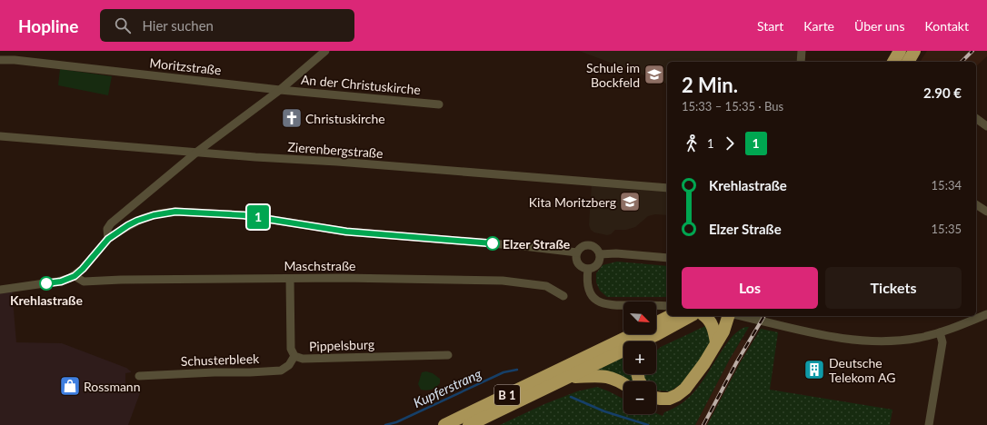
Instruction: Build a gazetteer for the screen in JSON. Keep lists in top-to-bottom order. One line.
{"streets":{"highway":["B 1"],"street":["Moritzstraße","An der Christuskirche","Zierenbergstraße","Maschstraße","Pippelsburg","Schusterbleek"]},"crossings":[["Moritzstraße","An der Christuskirche"],["Maschstraße","Pippelsburg"],["Pippelsburg","Schusterbleek"]],"water":["Kupferstrang"],"places":{"school or university":["Schule im Bockfeld","Kita Moritzberg"],"church":["Christuskirche"],"other":["Elzer Straße","Krehlastraße"],"building":["Deutsche Telekom AG"],"shop":["Rossmann"]},"lines":["bus line 1"],"north":"bottom right","page":{"header":"Hopline","search":"Hier suchen","nav":["Start","Karte","Über uns","Kontakt"],"on_map":"1","heading":["2 Min.","15:33 – 15:35 · Bus","2.90 €"],"legs":["1","1"],"list":[{"name":"Krehlastraße","value":"15:34"},{"name":"Elzer Straße","value":"15:35"}],"buttons":["Los","Tickets"],"map_buttons":["+","−"]}}
